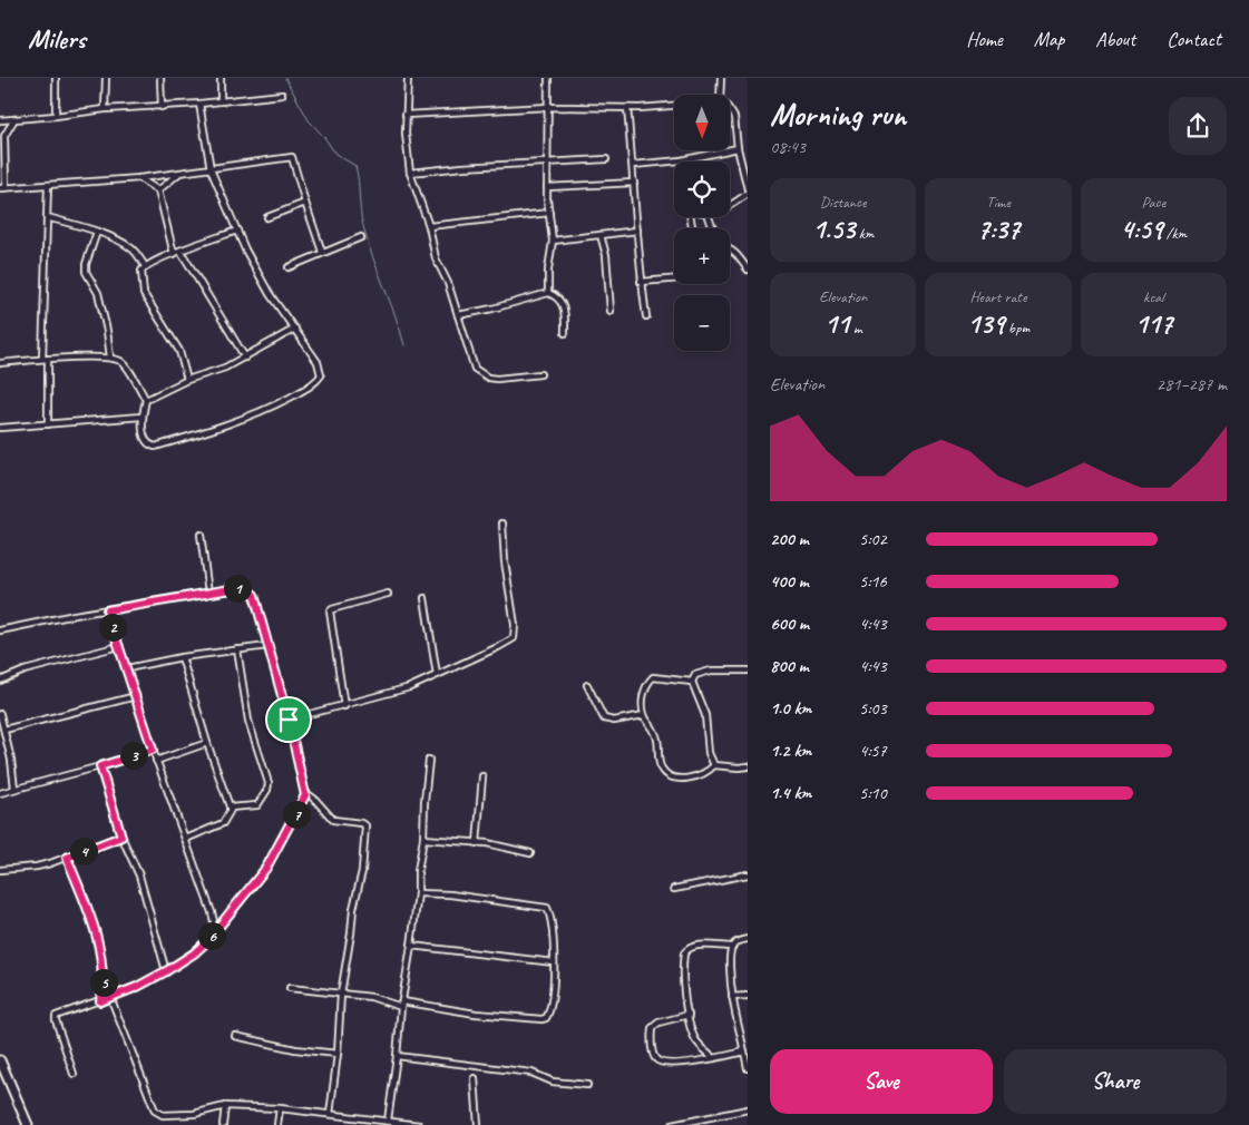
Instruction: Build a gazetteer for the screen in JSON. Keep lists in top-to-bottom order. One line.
{"north":"bottom","page":{"header":"Milers","nav":["Home","Map","About","Contact"],"heading":["Morning run","08:43"],"map_buttons":["+","−"],"stats":[["Distance","1.53 km"],["Time","7:37"],["Pace","4:59 /km"],["Elevation","11 m"],["Heart rate","139 bpm"],["kcal","117"]],"chart":["Elevation","281–287 m"],"list":[{"name":"200 m","note":"5:02"},{"name":"400 m","note":"5:16"},{"name":"600 m","note":"4:43"},{"name":"800 m","note":"4:43"},{"name":"1.0 km","note":"5:03"},{"name":"1.2 km","note":"4:57"},{"name":"1.4 km","note":"5:10"}],"pins":["1","2","3","7","4","6","5"],"buttons":["Save","Share"]}}
